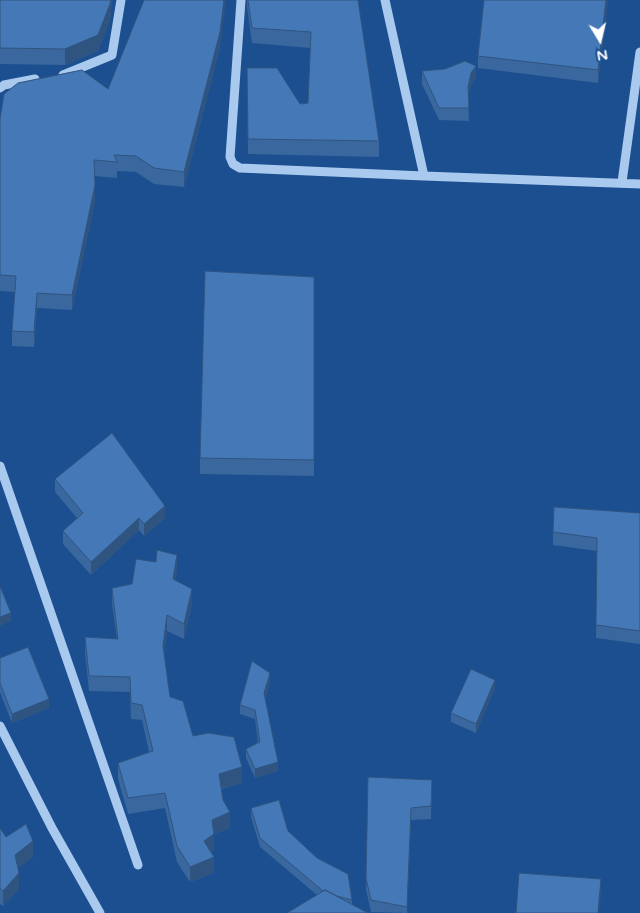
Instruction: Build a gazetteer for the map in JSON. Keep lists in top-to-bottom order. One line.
{"north":"bottom"}
